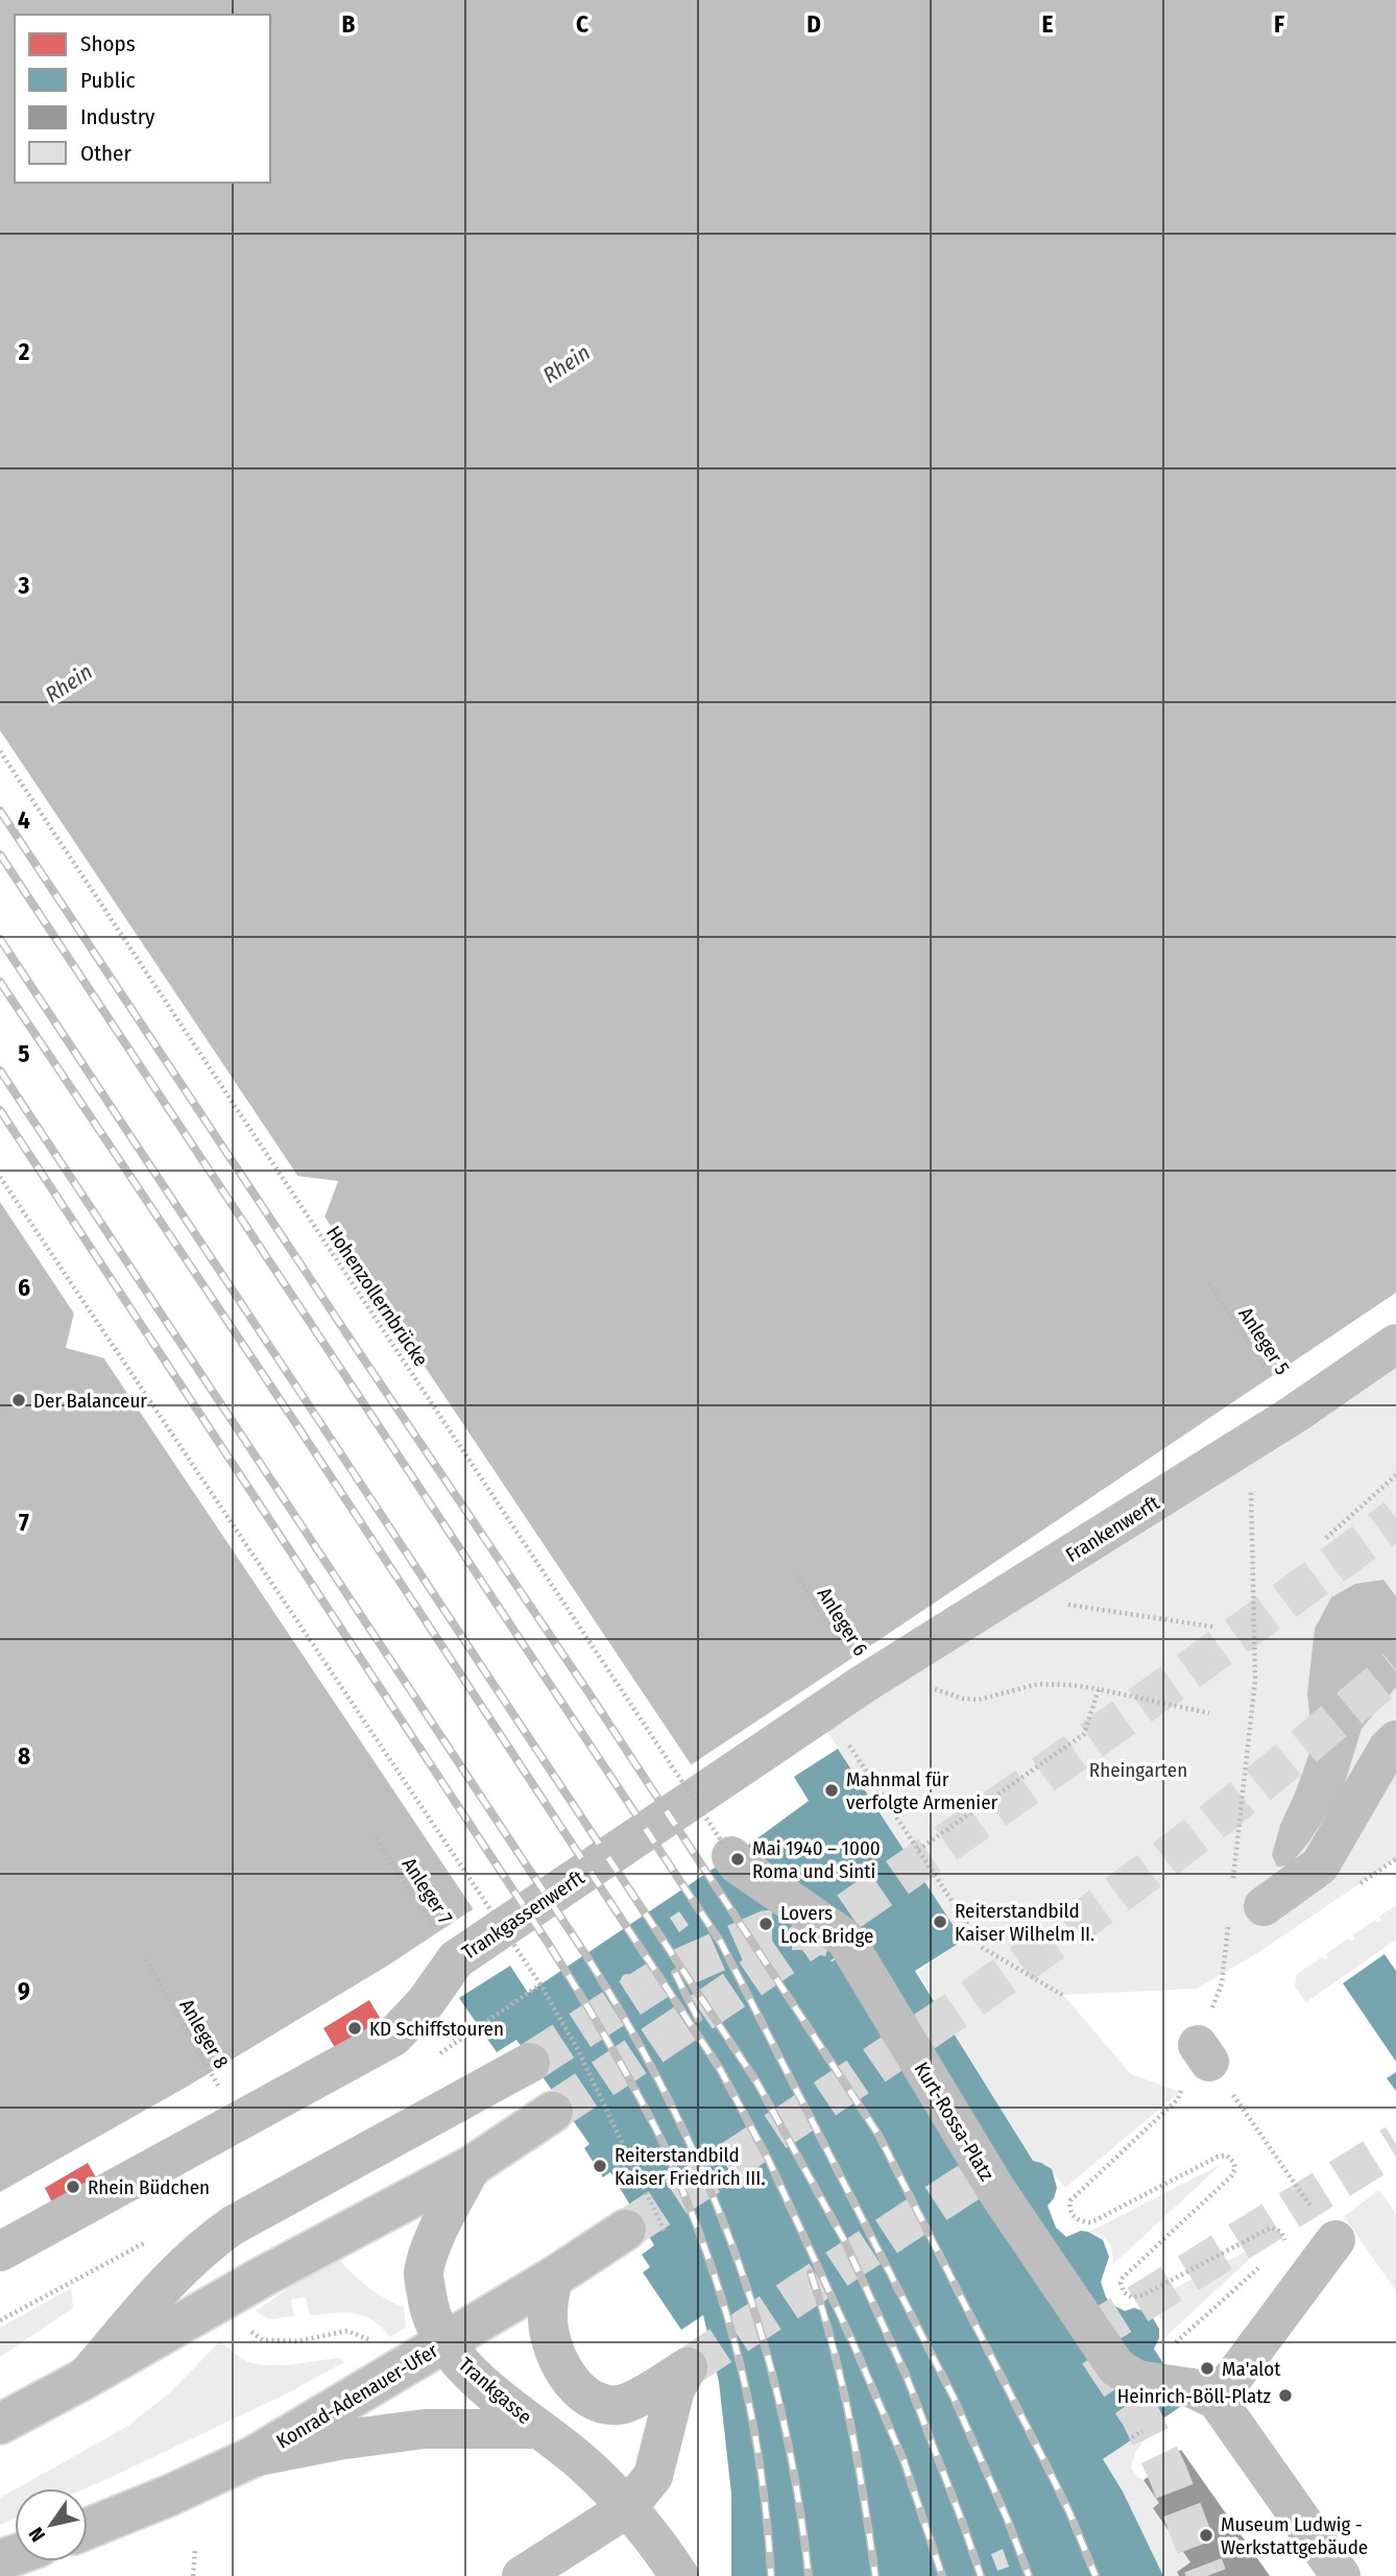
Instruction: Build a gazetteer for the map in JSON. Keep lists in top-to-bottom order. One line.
{"streets":{"street":["Frankenwerft","Trankgassenwerft","Kurt-Rossa-Platz","Trankgasse","Konrad-Adenauer-Ufer"],"path":["Hohenzollernbrücke","Anleger 5","Anleger 6","Anleger 7","Anleger 8"]},"crossings":[["Hohenzollernbrücke","Kurt-Rossa-Platz"],["Anleger 5","Frankenwerft"],["Frankenwerft","Anleger 6"],["Frankenwerft","Trankgassenwerft"],["Anleger 7","Trankgassenwerft"],["Trankgassenwerft","Anleger 8"],["Trankgasse","Konrad-Adenauer-Ufer"]],"water":["Rhein"],"parks":["Rheingarten"],"places":["Der Balanceur","Mahnmal für verfolgte Armenier","Mai 1940 – 1000 Roma und Sinti","Reiterstandbild Kaiser Wilhelm II.","Lovers Lock Bridge","KD Schiffstouren","Reiterstandbild Kaiser Friedrich III.","Rhein Büdchen","Ma'alot","Heinrich-Böll-Platz","Museum Ludwig - Werkstattgebäude"],"legend":["Shops","Public","Industry","Other"],"north":"bottom left","grid":{"columns":["B","C","D","E","F"],"rows":["2","3","4","5","6","7","8","9"]}}
